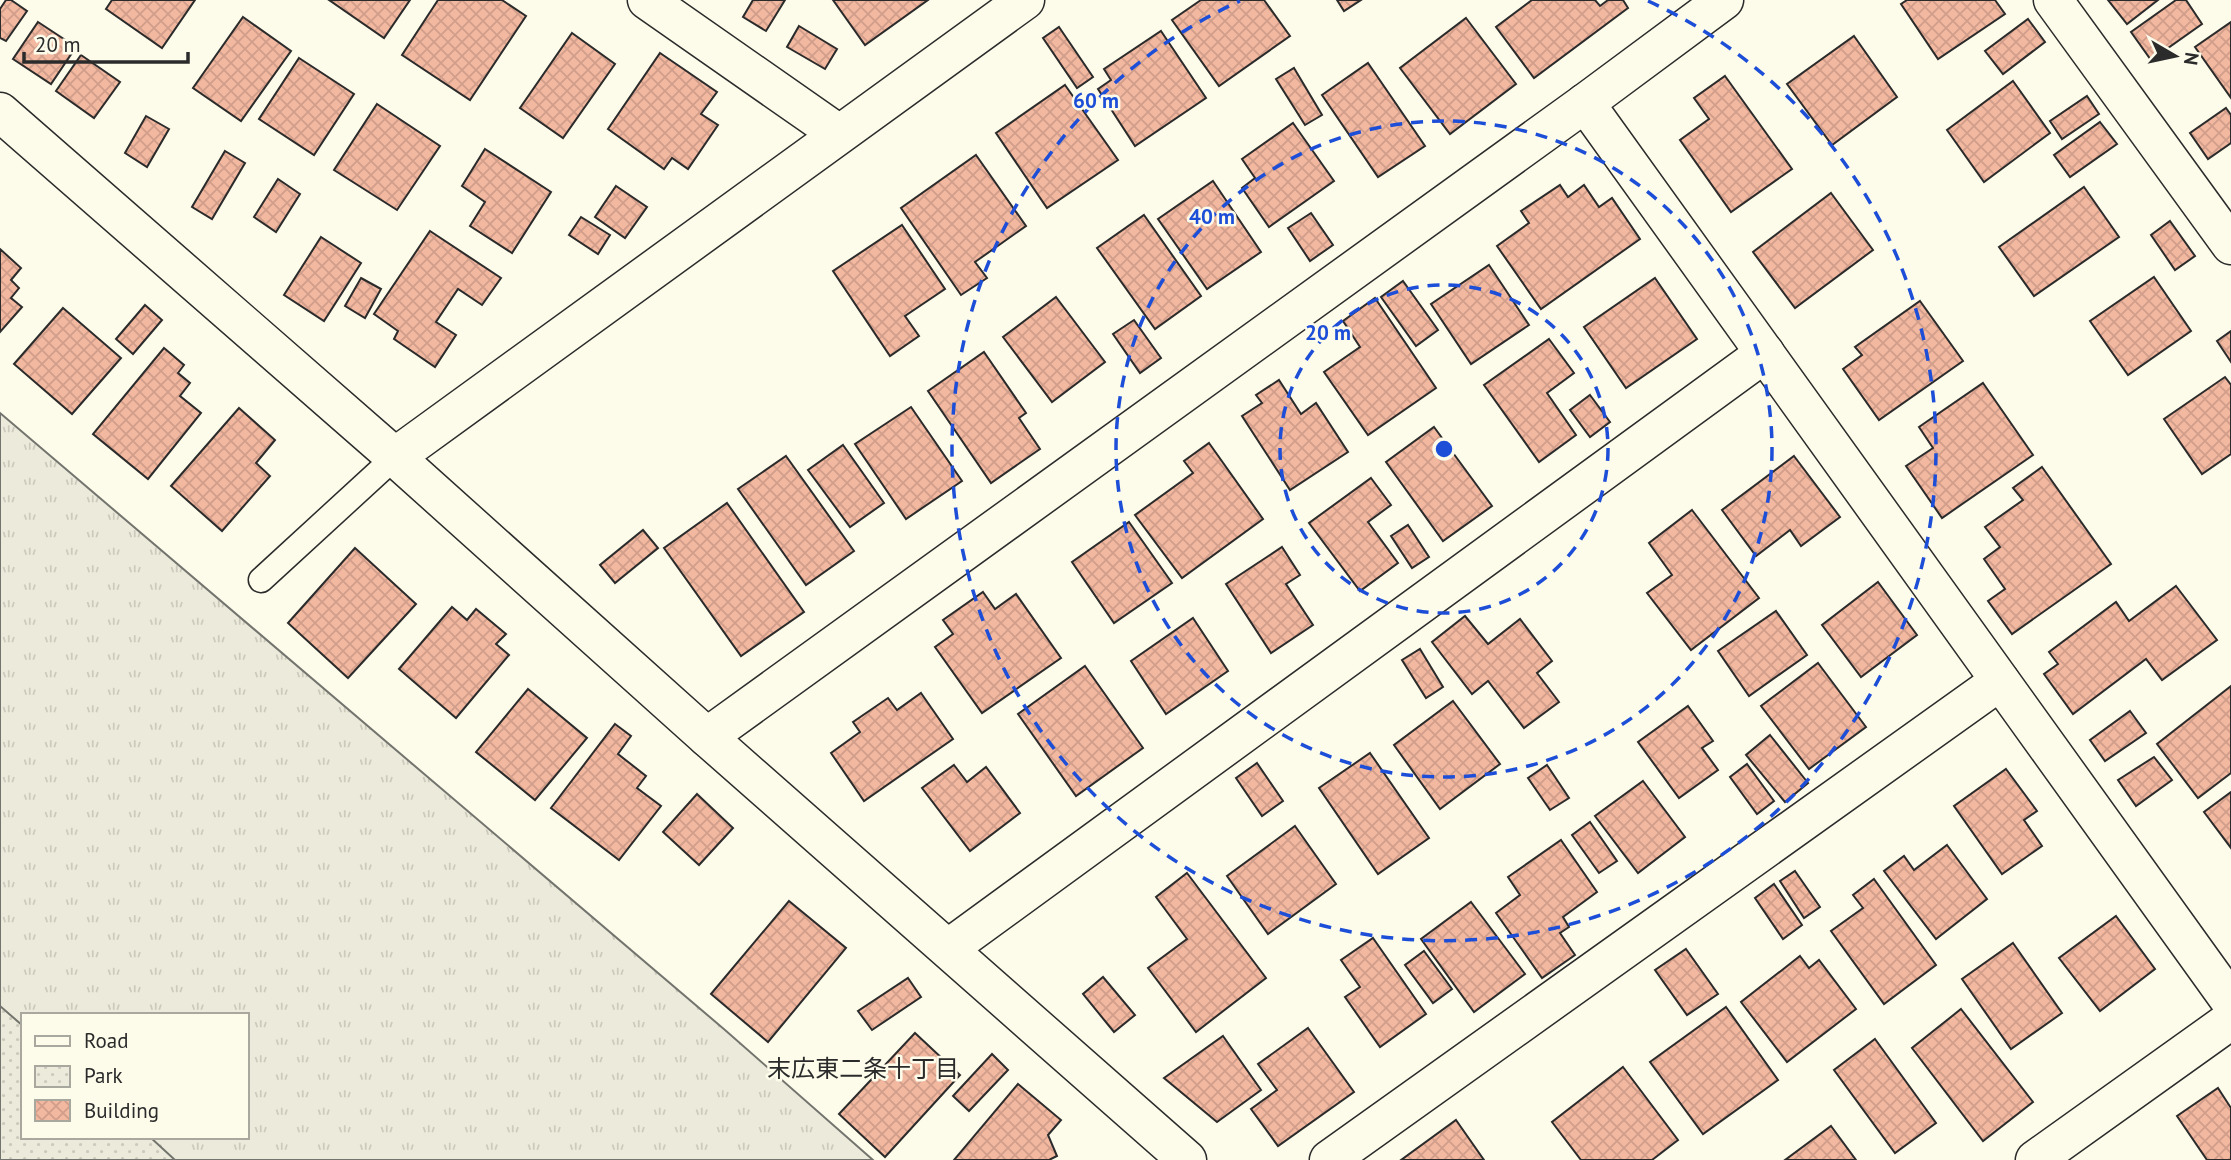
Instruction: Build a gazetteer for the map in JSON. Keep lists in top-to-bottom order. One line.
{"districts":["末広東二条十丁目"],"legend":["Road","Park","Building"],"scale_bar":"20 m","north":"right","rings":["60 m","40 m","20 m"]}
